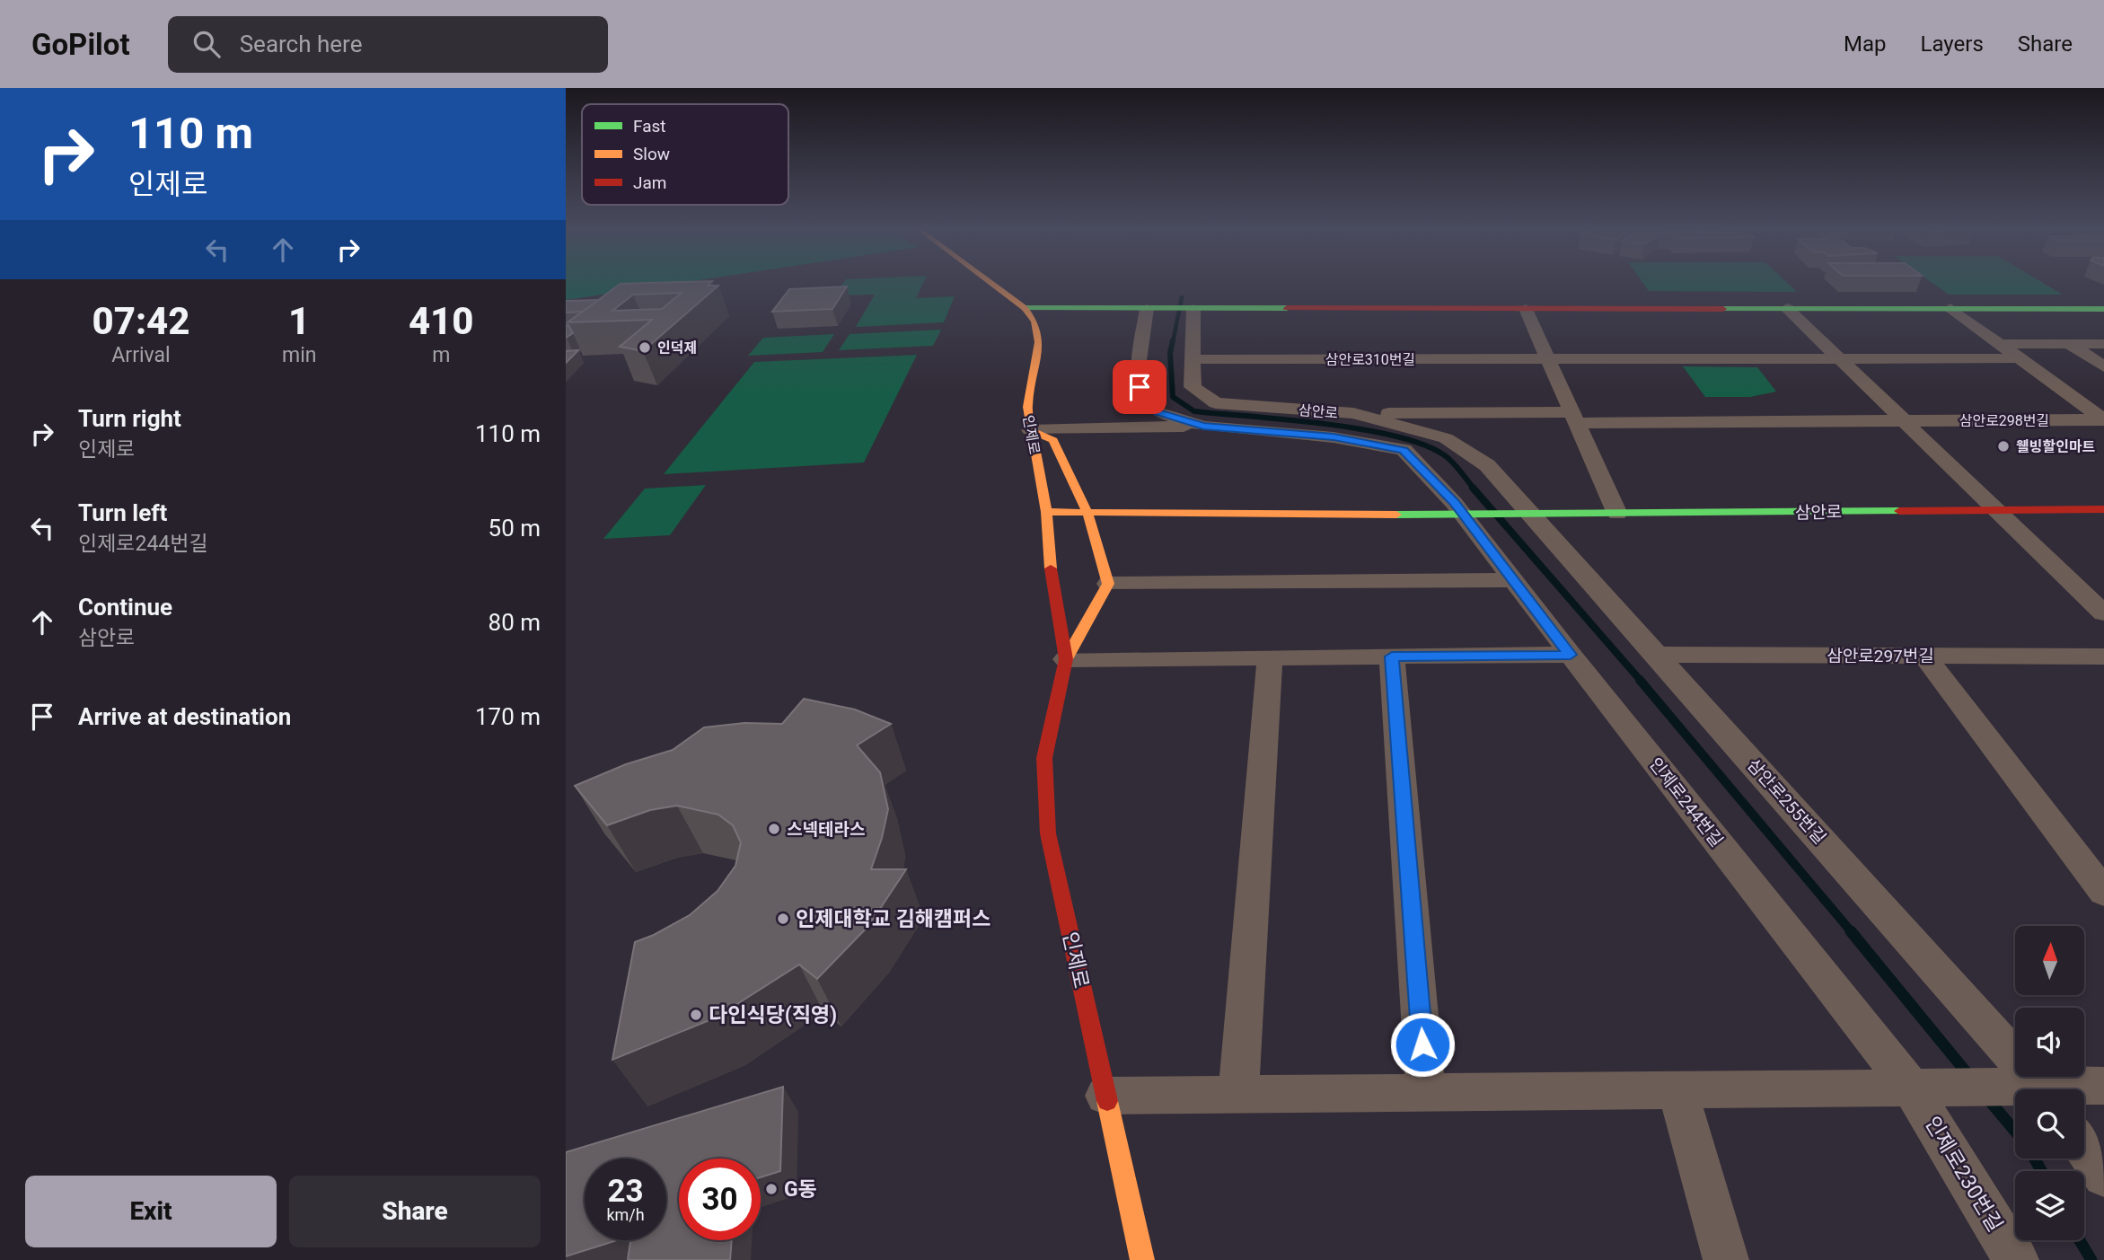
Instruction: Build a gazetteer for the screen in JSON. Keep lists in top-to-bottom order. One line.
{"streets":{"main road":["삼안로","인제로"],"street":["삼안로310번길","삼안로298번길","삼안로297번길","삼안로255번길","인제로244번길","인제로230번길"]},"crossings":[["삼안로310번길","삼안로"],["삼안로","삼안로255번길"],["삼안로","인제로244번길"],["삼안로297번길","삼안로255번길"],["인제로244번길","인제로230번길"]],"places":["인덕제","웰빙할인마트","스넥테라스","인제대학교 김해캠퍼스","다인식당(직영)","G동"],"legend":["Fast","Slow","Jam"],"north":"top","page":{"header":"GoPilot","search":"Search here","nav":["Map","Layers","Share"],"turn":["110 m","인제로"],"eta":["07:42","Arrival","1","min","410","m"],"list":[{"name":"Turn right","note":"인제로","value":"110 m"},{"name":"Turn left","note":"인제로244번길","value":"50 m"},{"name":"Continue","note":"삼안로","value":"80 m"},{"name":"Arrive at destination","value":"170 m"}],"speed":"23 km/h","limit":"30","buttons":["Exit","Share"]}}
